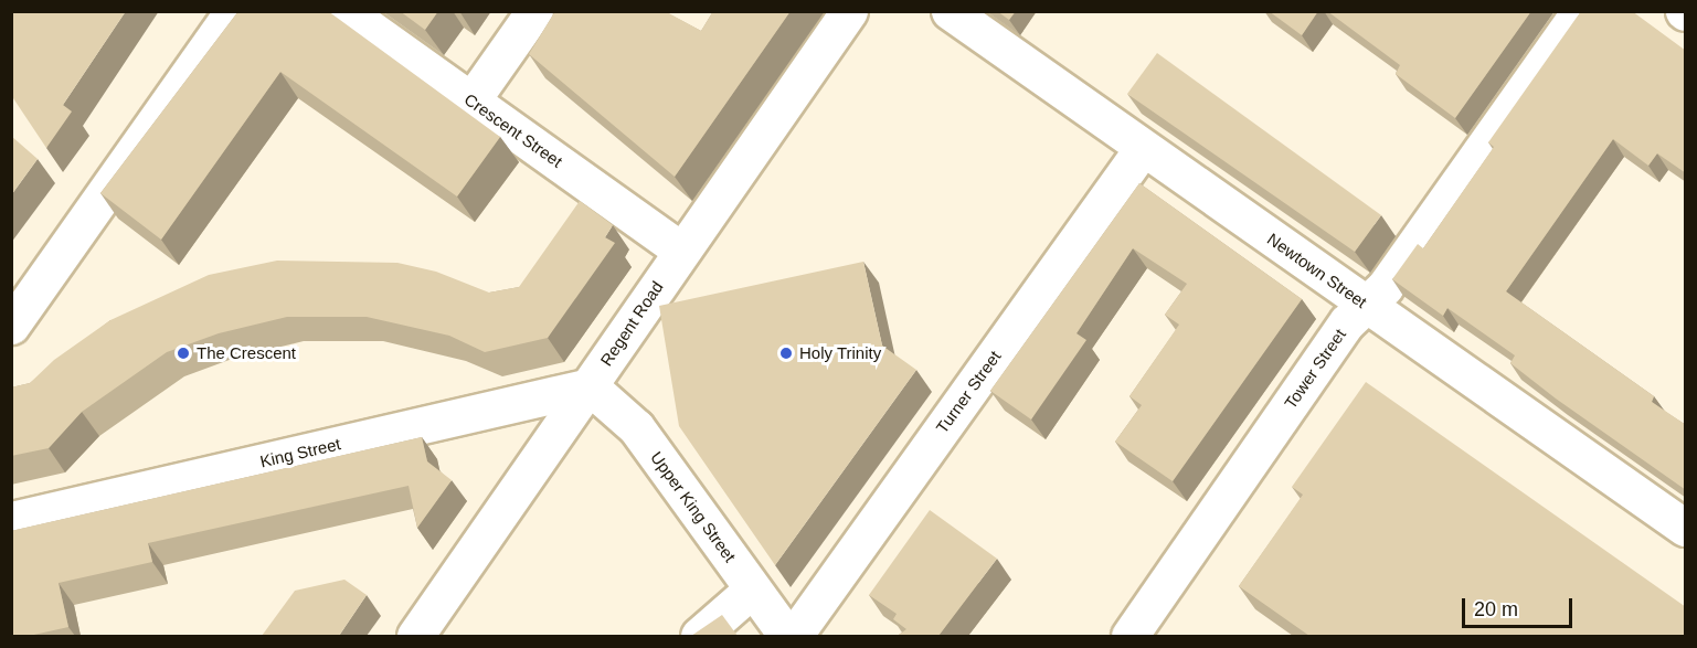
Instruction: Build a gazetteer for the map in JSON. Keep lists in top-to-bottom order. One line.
{"streets":{"street":["Crescent Street","Newtown Street","Regent Road","Tower Street","Turner Street","King Street","Upper King Street"]},"crossings":[["Crescent Street","Regent Road"],["Newtown Street","Tower Street"],["Newtown Street","Turner Street"],["Regent Road","King Street"],["Regent Road","Upper King Street"],["King Street","Upper King Street"]],"places":["The Crescent","Holy Trinity"],"scale_bar":"20 m"}
